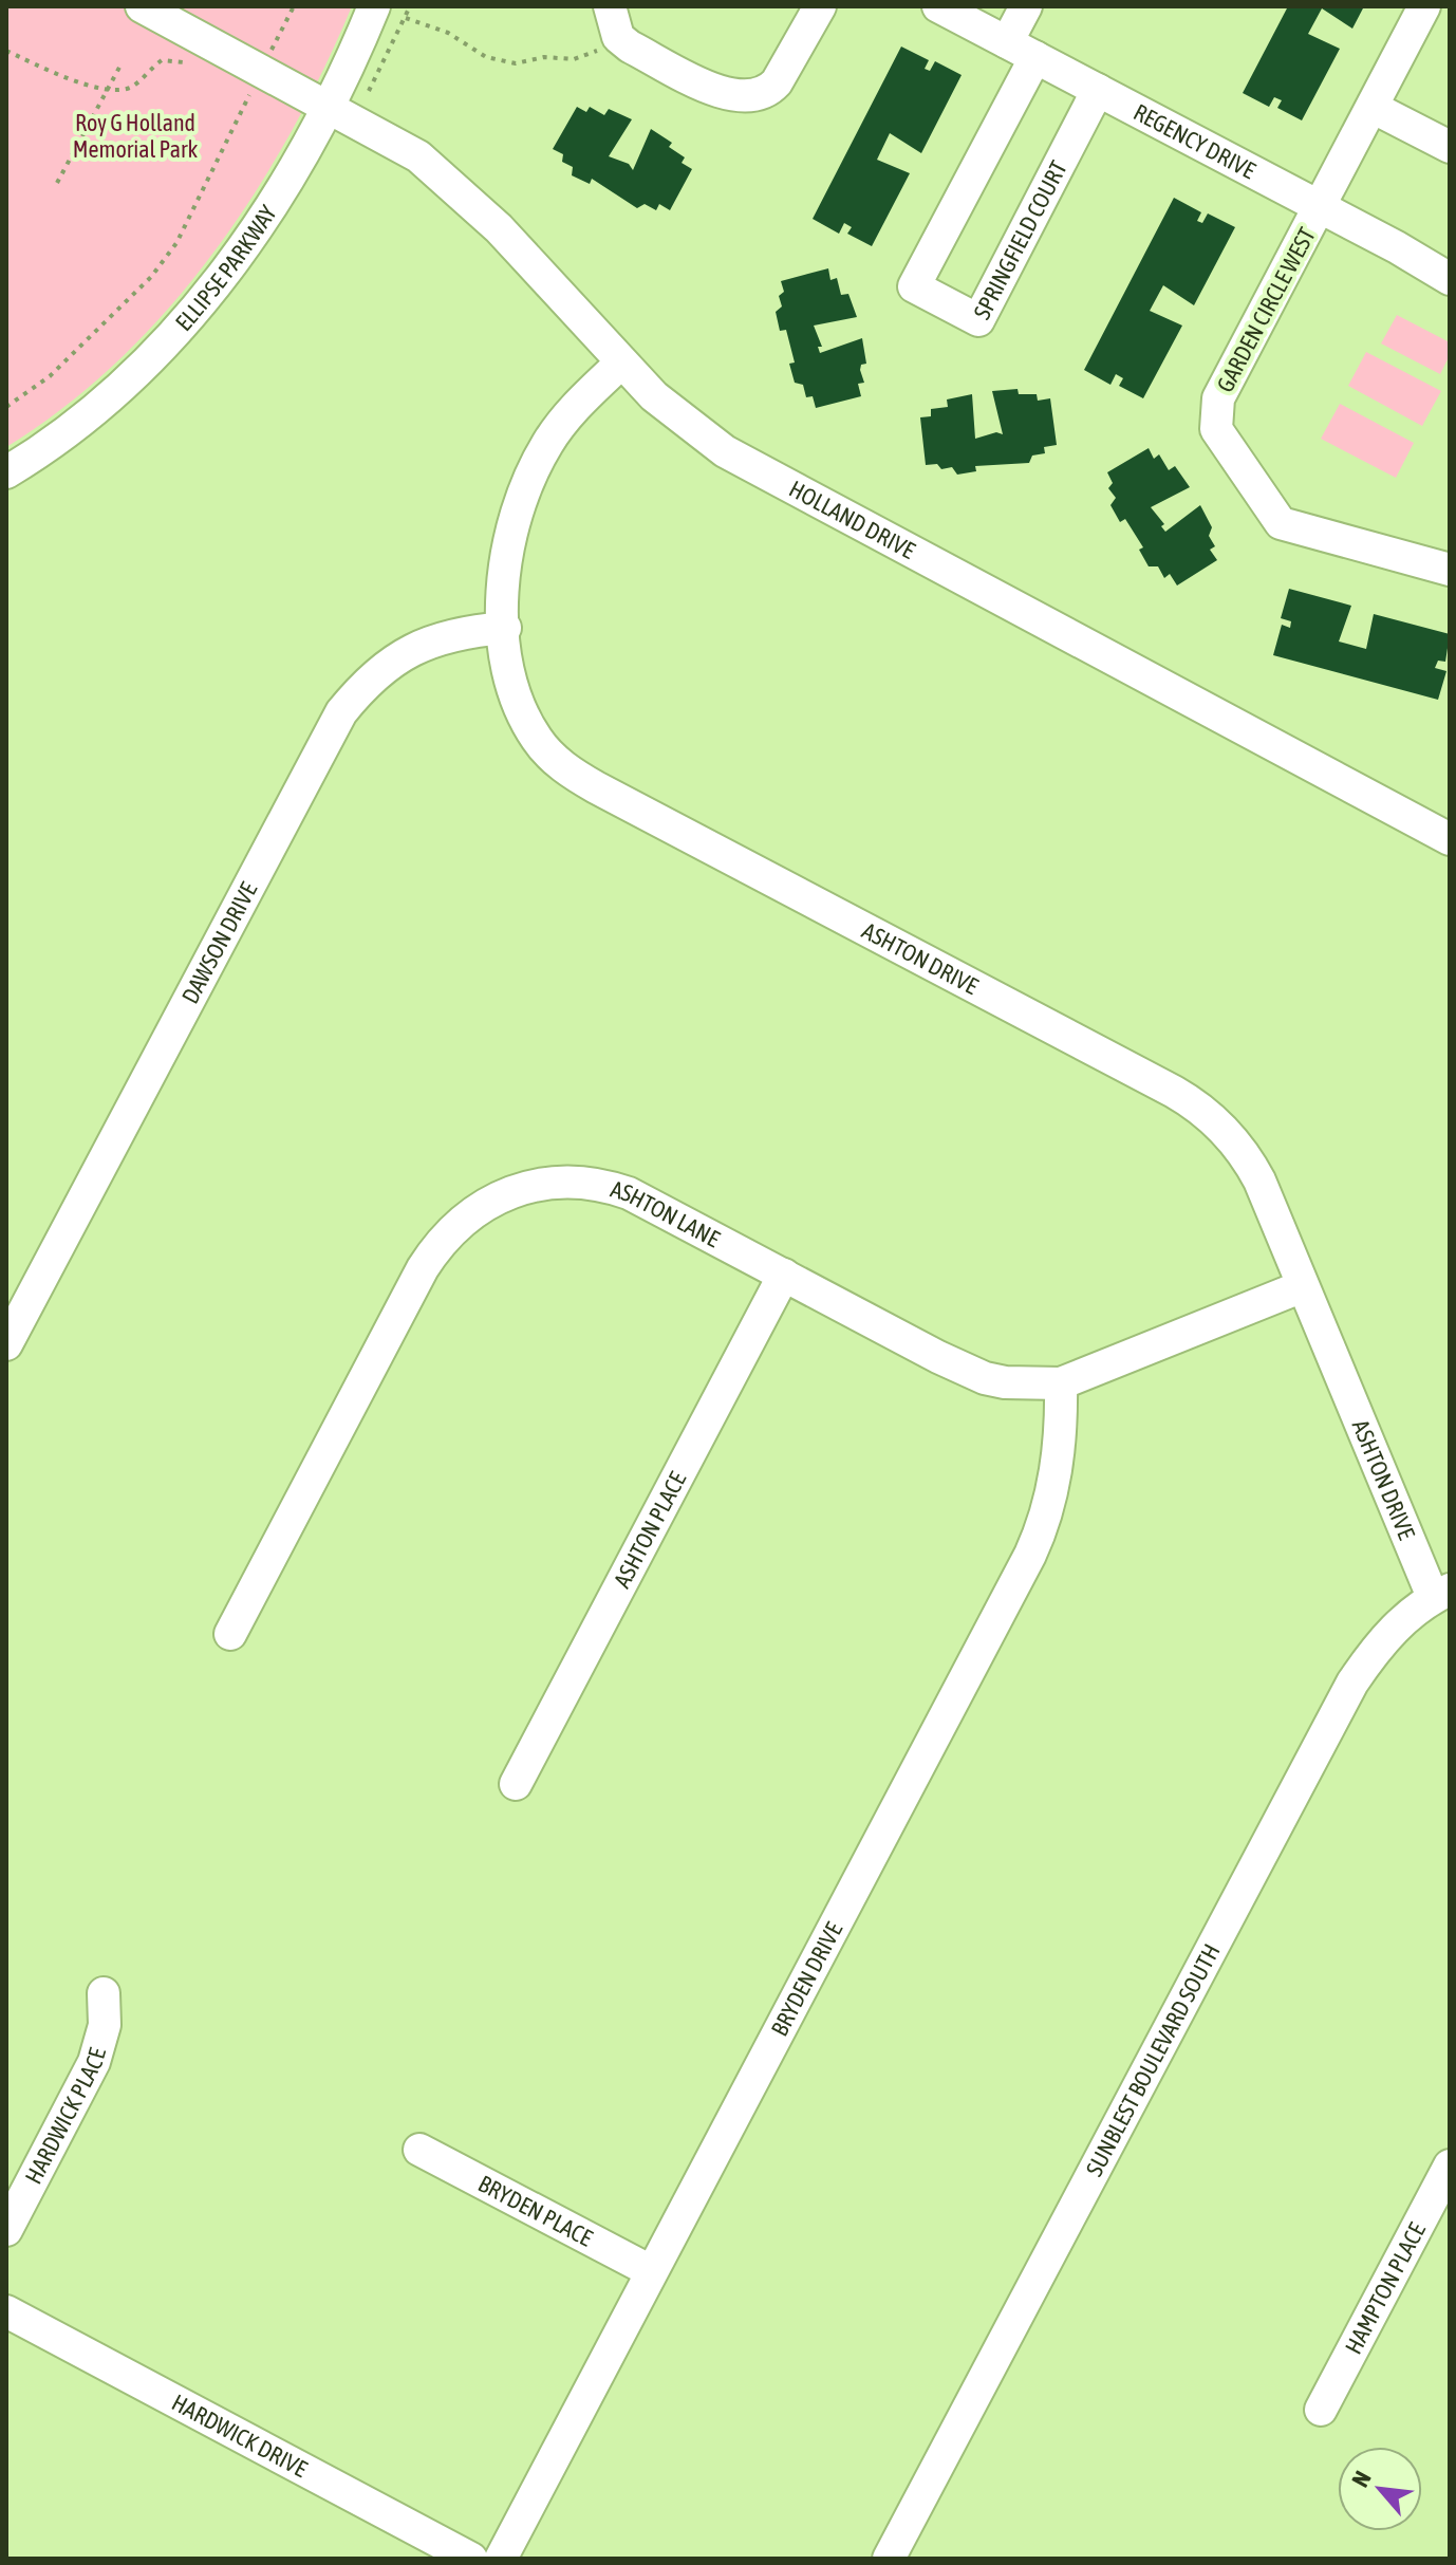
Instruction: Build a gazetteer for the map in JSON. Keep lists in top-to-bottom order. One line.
{"streets":{"street":["REGENCY DRIVE","SPRINGFIELD COURT","ELLIPSE PARKWAY","GARDEN CIRCLE WEST","HOLLAND DRIVE","DAWSON DRIVE","ASHTON DRIVE","ASHTON LANE","ASHTON PLACE","BRYDEN DRIVE","SUNBLEST BOULEVARD SOUTH","HARDWICK PLACE","BRYDEN PLACE","HAMPTON PLACE","HARDWICK DRIVE"]},"crossings":[["REGENCY DRIVE","SPRINGFIELD COURT"],["REGENCY DRIVE","GARDEN CIRCLE WEST"],["ELLIPSE PARKWAY","HOLLAND DRIVE"],["HOLLAND DRIVE","ASHTON DRIVE"],["DAWSON DRIVE","ASHTON DRIVE"],["ASHTON DRIVE","ASHTON LANE"],["ASHTON DRIVE","SUNBLEST BOULEVARD SOUTH"],["ASHTON LANE","ASHTON PLACE"],["ASHTON LANE","BRYDEN DRIVE"],["BRYDEN DRIVE","BRYDEN PLACE"]],"parks":["Roy G Holland Memorial Park"],"north":"top left"}
